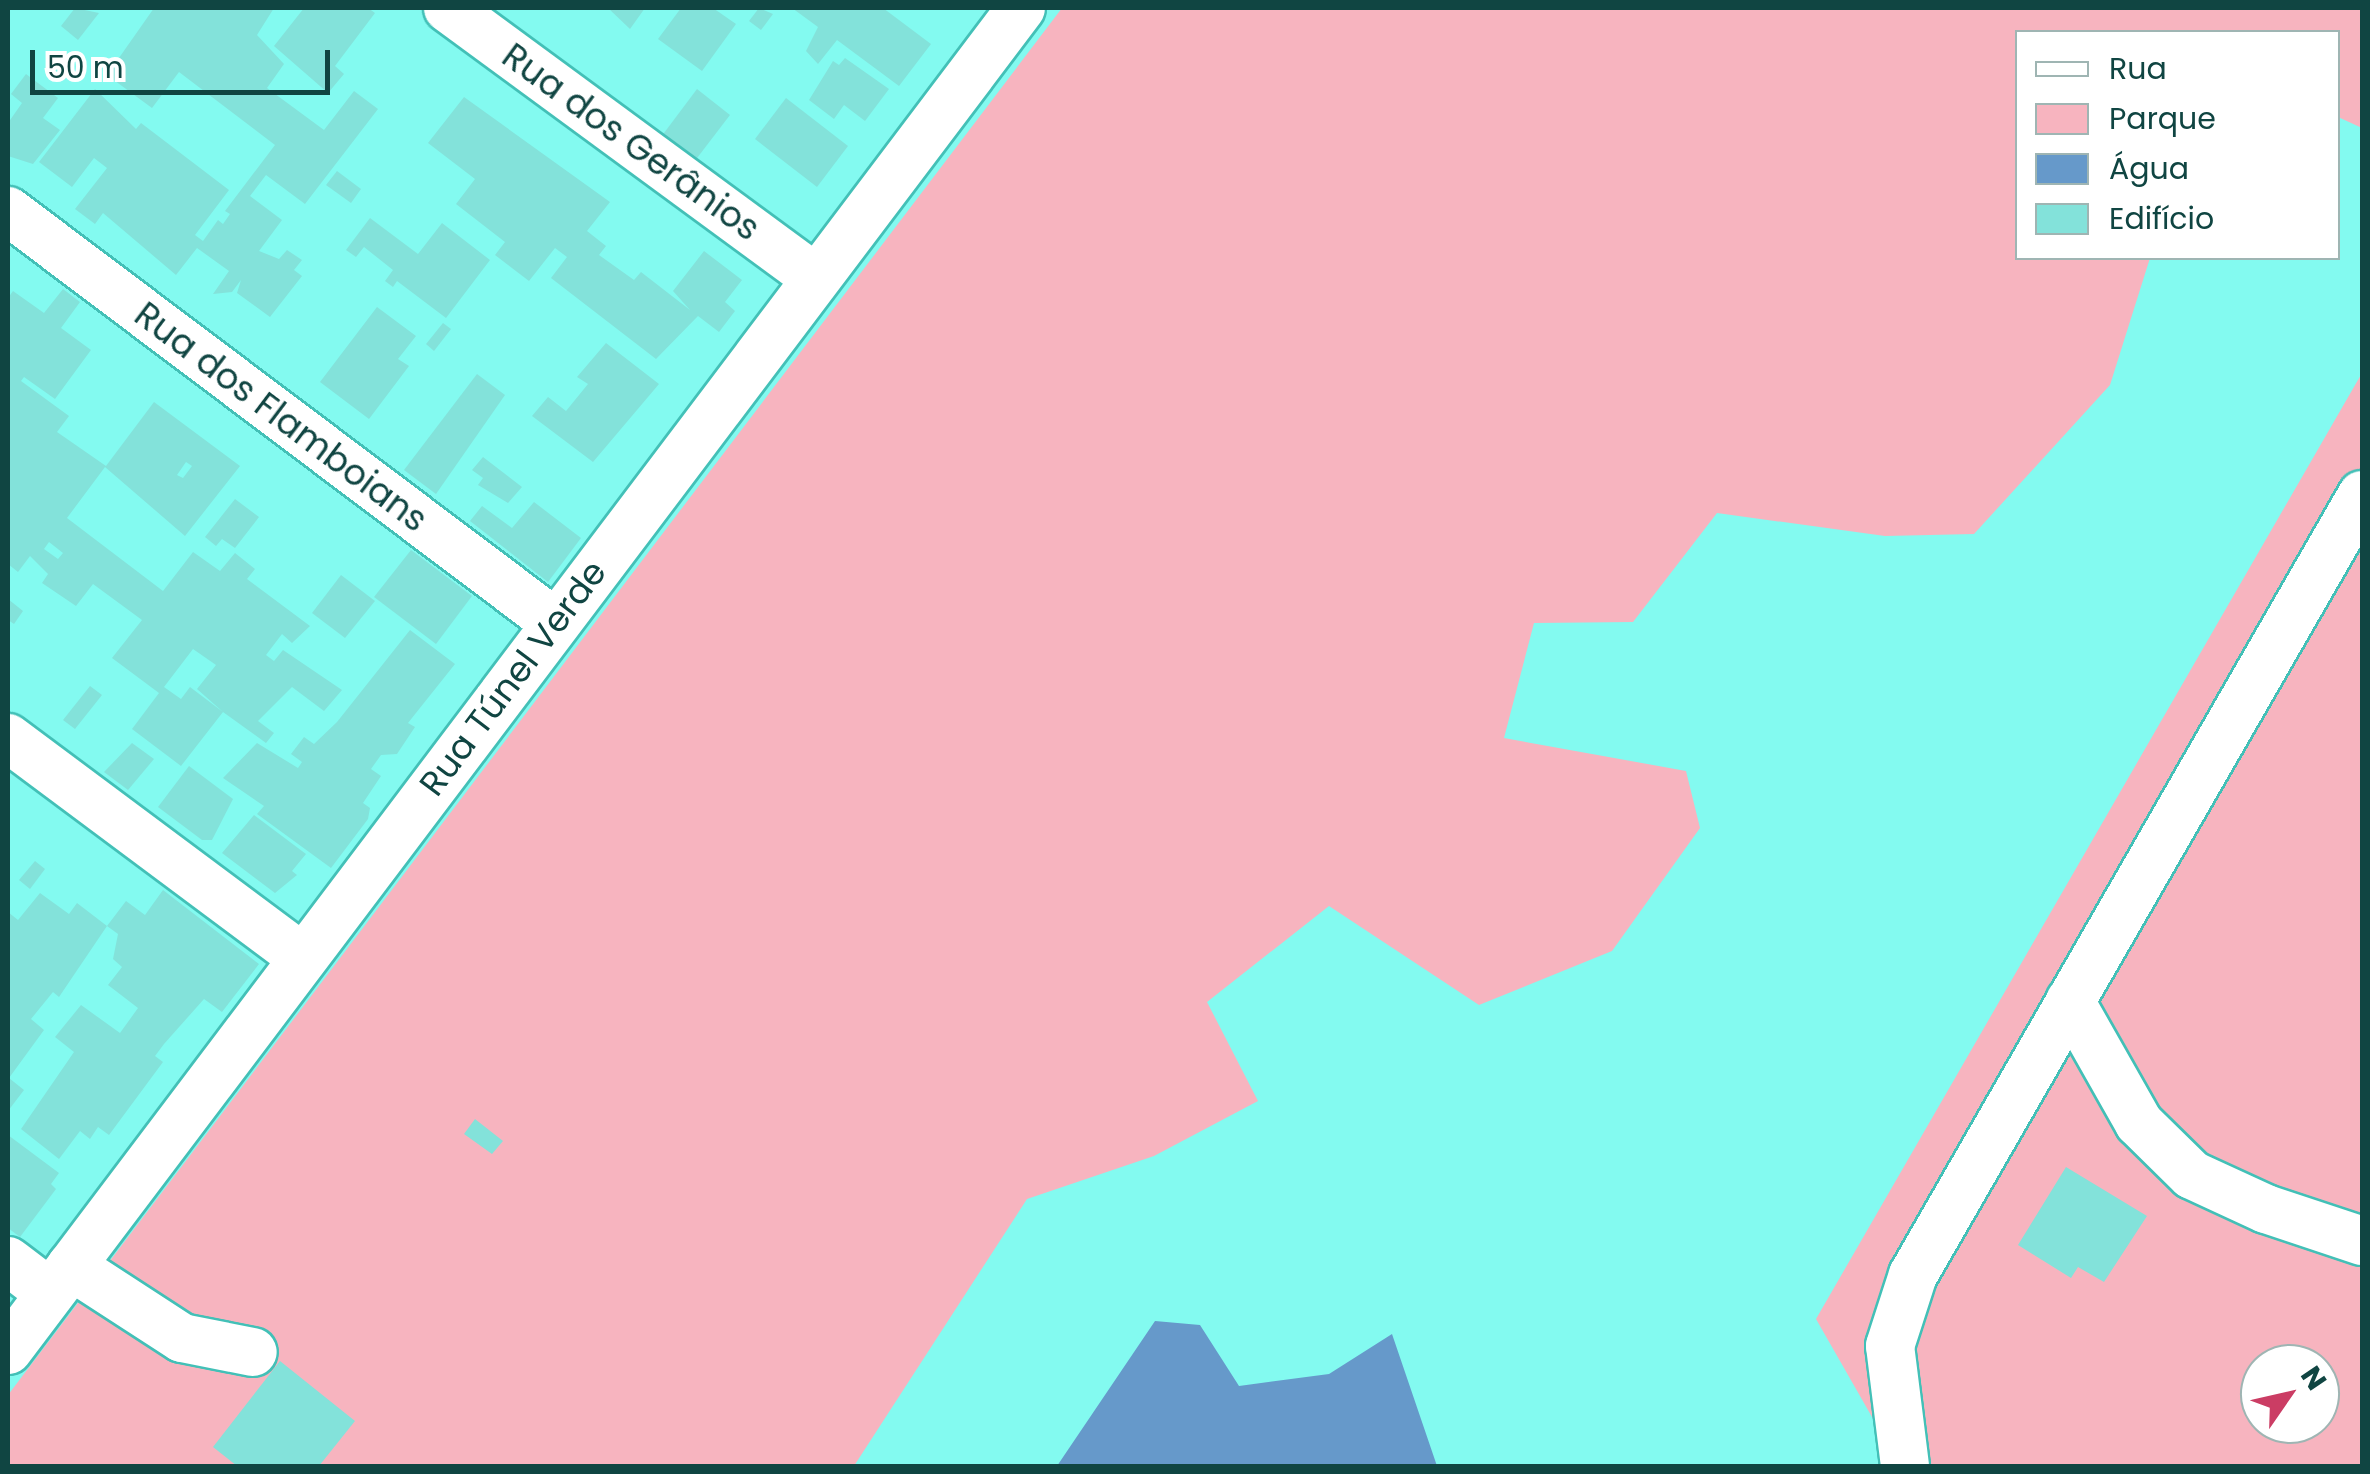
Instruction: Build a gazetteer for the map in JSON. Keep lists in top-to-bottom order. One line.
{"streets":{"street":["Rua dos Gerânios","Rua dos Flamboians","Rua Túnel Verde"]},"crossings":[["Rua dos Gerânios","Rua Túnel Verde"],["Rua dos Flamboians","Rua Túnel Verde"]],"legend":["Rua","Parque","Água","Edifício"],"scale_bar":"50 m","north":"top right"}
